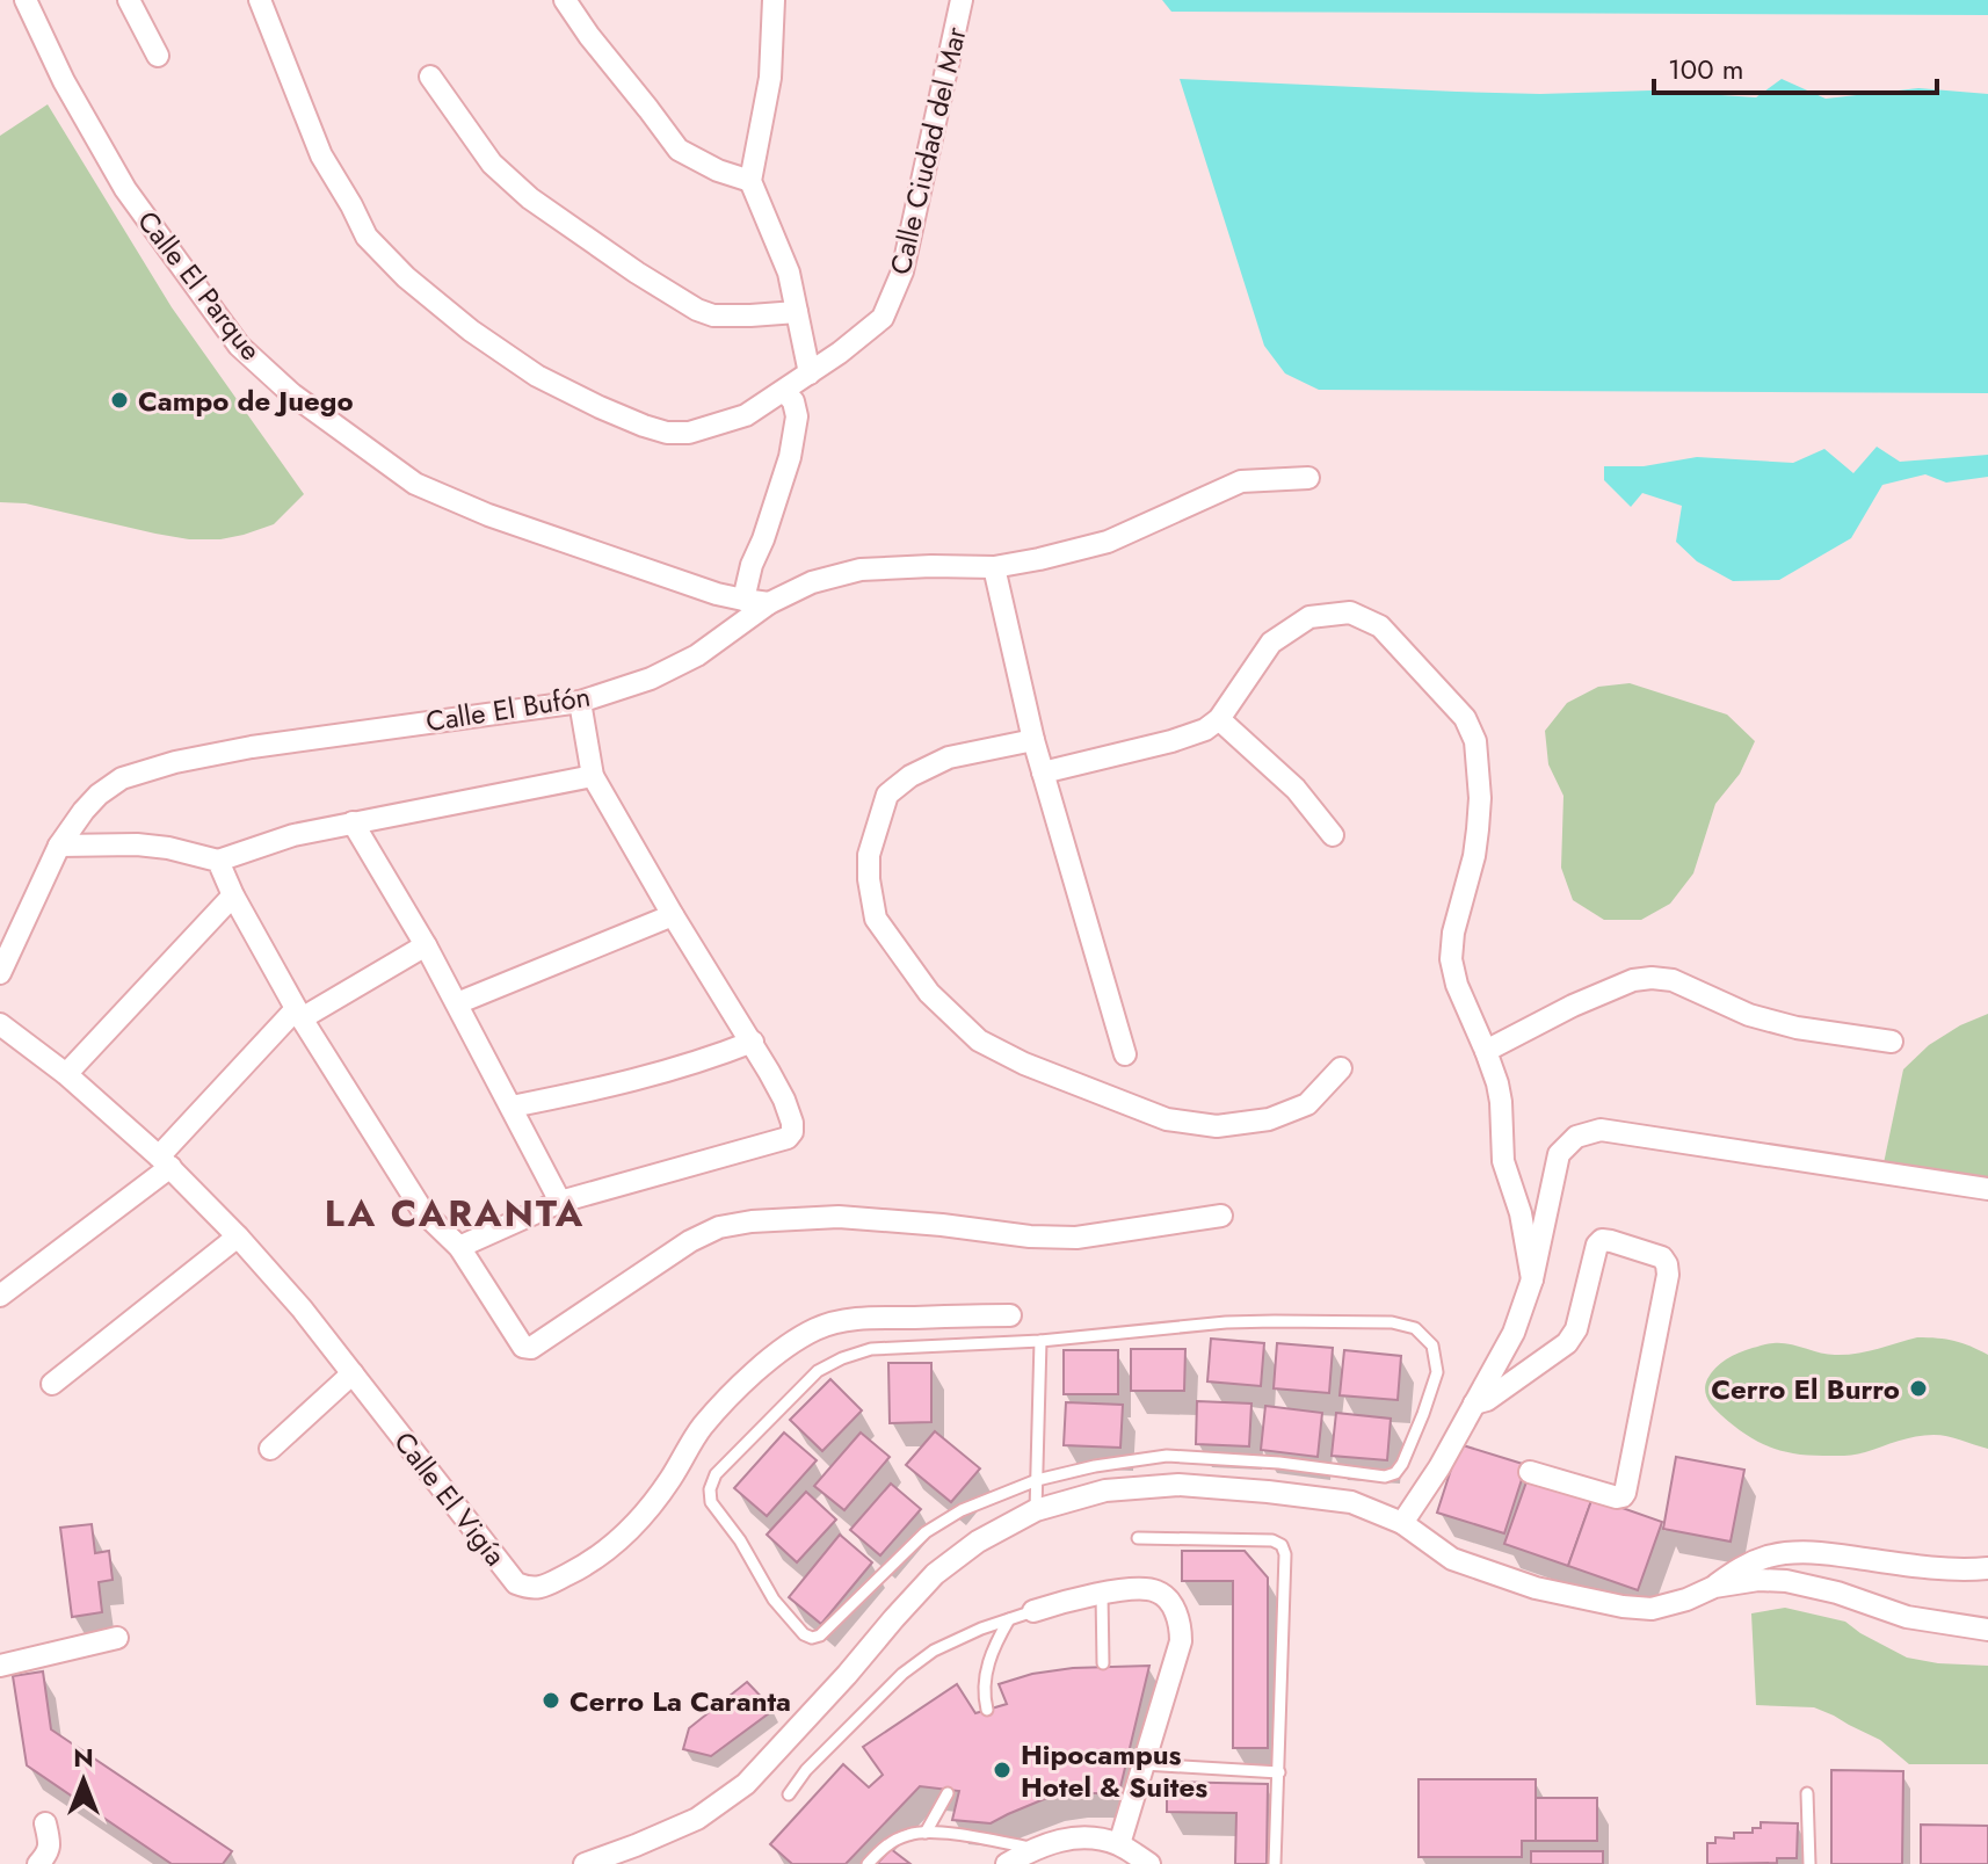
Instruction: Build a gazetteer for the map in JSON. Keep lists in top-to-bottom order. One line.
{"streets":{"street":["Calle Ciudad del Mar","Calle El Parque","Calle El Bufón","Calle El Vigía"]},"crossings":[["Calle El Parque","Calle El Bufón"]],"districts":["LA CARANTA"],"places":["Campo de Juego","Cerro El Burro","Cerro La Caranta","Hipocampus Hotel & Suites"],"scale_bar":"100 m","north":"top"}
